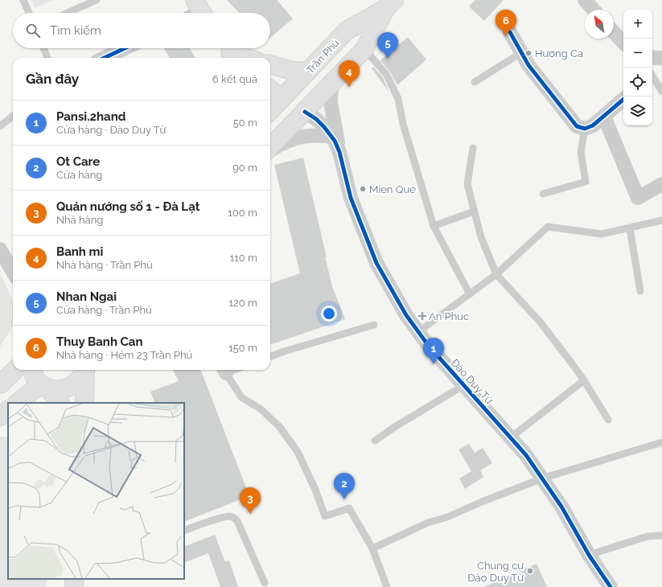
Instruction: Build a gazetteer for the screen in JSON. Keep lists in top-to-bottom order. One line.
{"streets":{"main road":["Trần Phú"],"street":["Đào Duy Từ"]},"crossings":[["Trần Phú","Đào Duy Từ"]],"places":{"other":["Hương Ca","Mien Que","Chung cư Đào Duy Từ"],"health":["An Phuc"]},"north":"top left","page":{"map_buttons":["+","−"],"pins":["6","5","4","1","2","3"],"search":"Tìm kiếm","heading":["Gần đây","6 kết quả"],"list":[{"mark":"1","name":"Pansi.2hand","note":"Cửa hàng · Đào Duy Từ","value":"50 m"},{"mark":"2","name":"Ot Care","note":"Cửa hàng","value":"90 m"},{"mark":"3","name":"Quán nướng số 1 - Đà Lạt","note":"Nhà hàng","value":"100 m"},{"mark":"4","name":"Banh mi","note":"Nhà hàng · Trần Phú","value":"110 m"},{"mark":"5","name":"Nhan Ngai","note":"Cửa hàng · Trần Phú","value":"120 m"},{"mark":"6","name":"Thuy Banh Can","note":"Nhà hàng · Hẻm 23 Trần Phú","value":"150 m"}]}}
